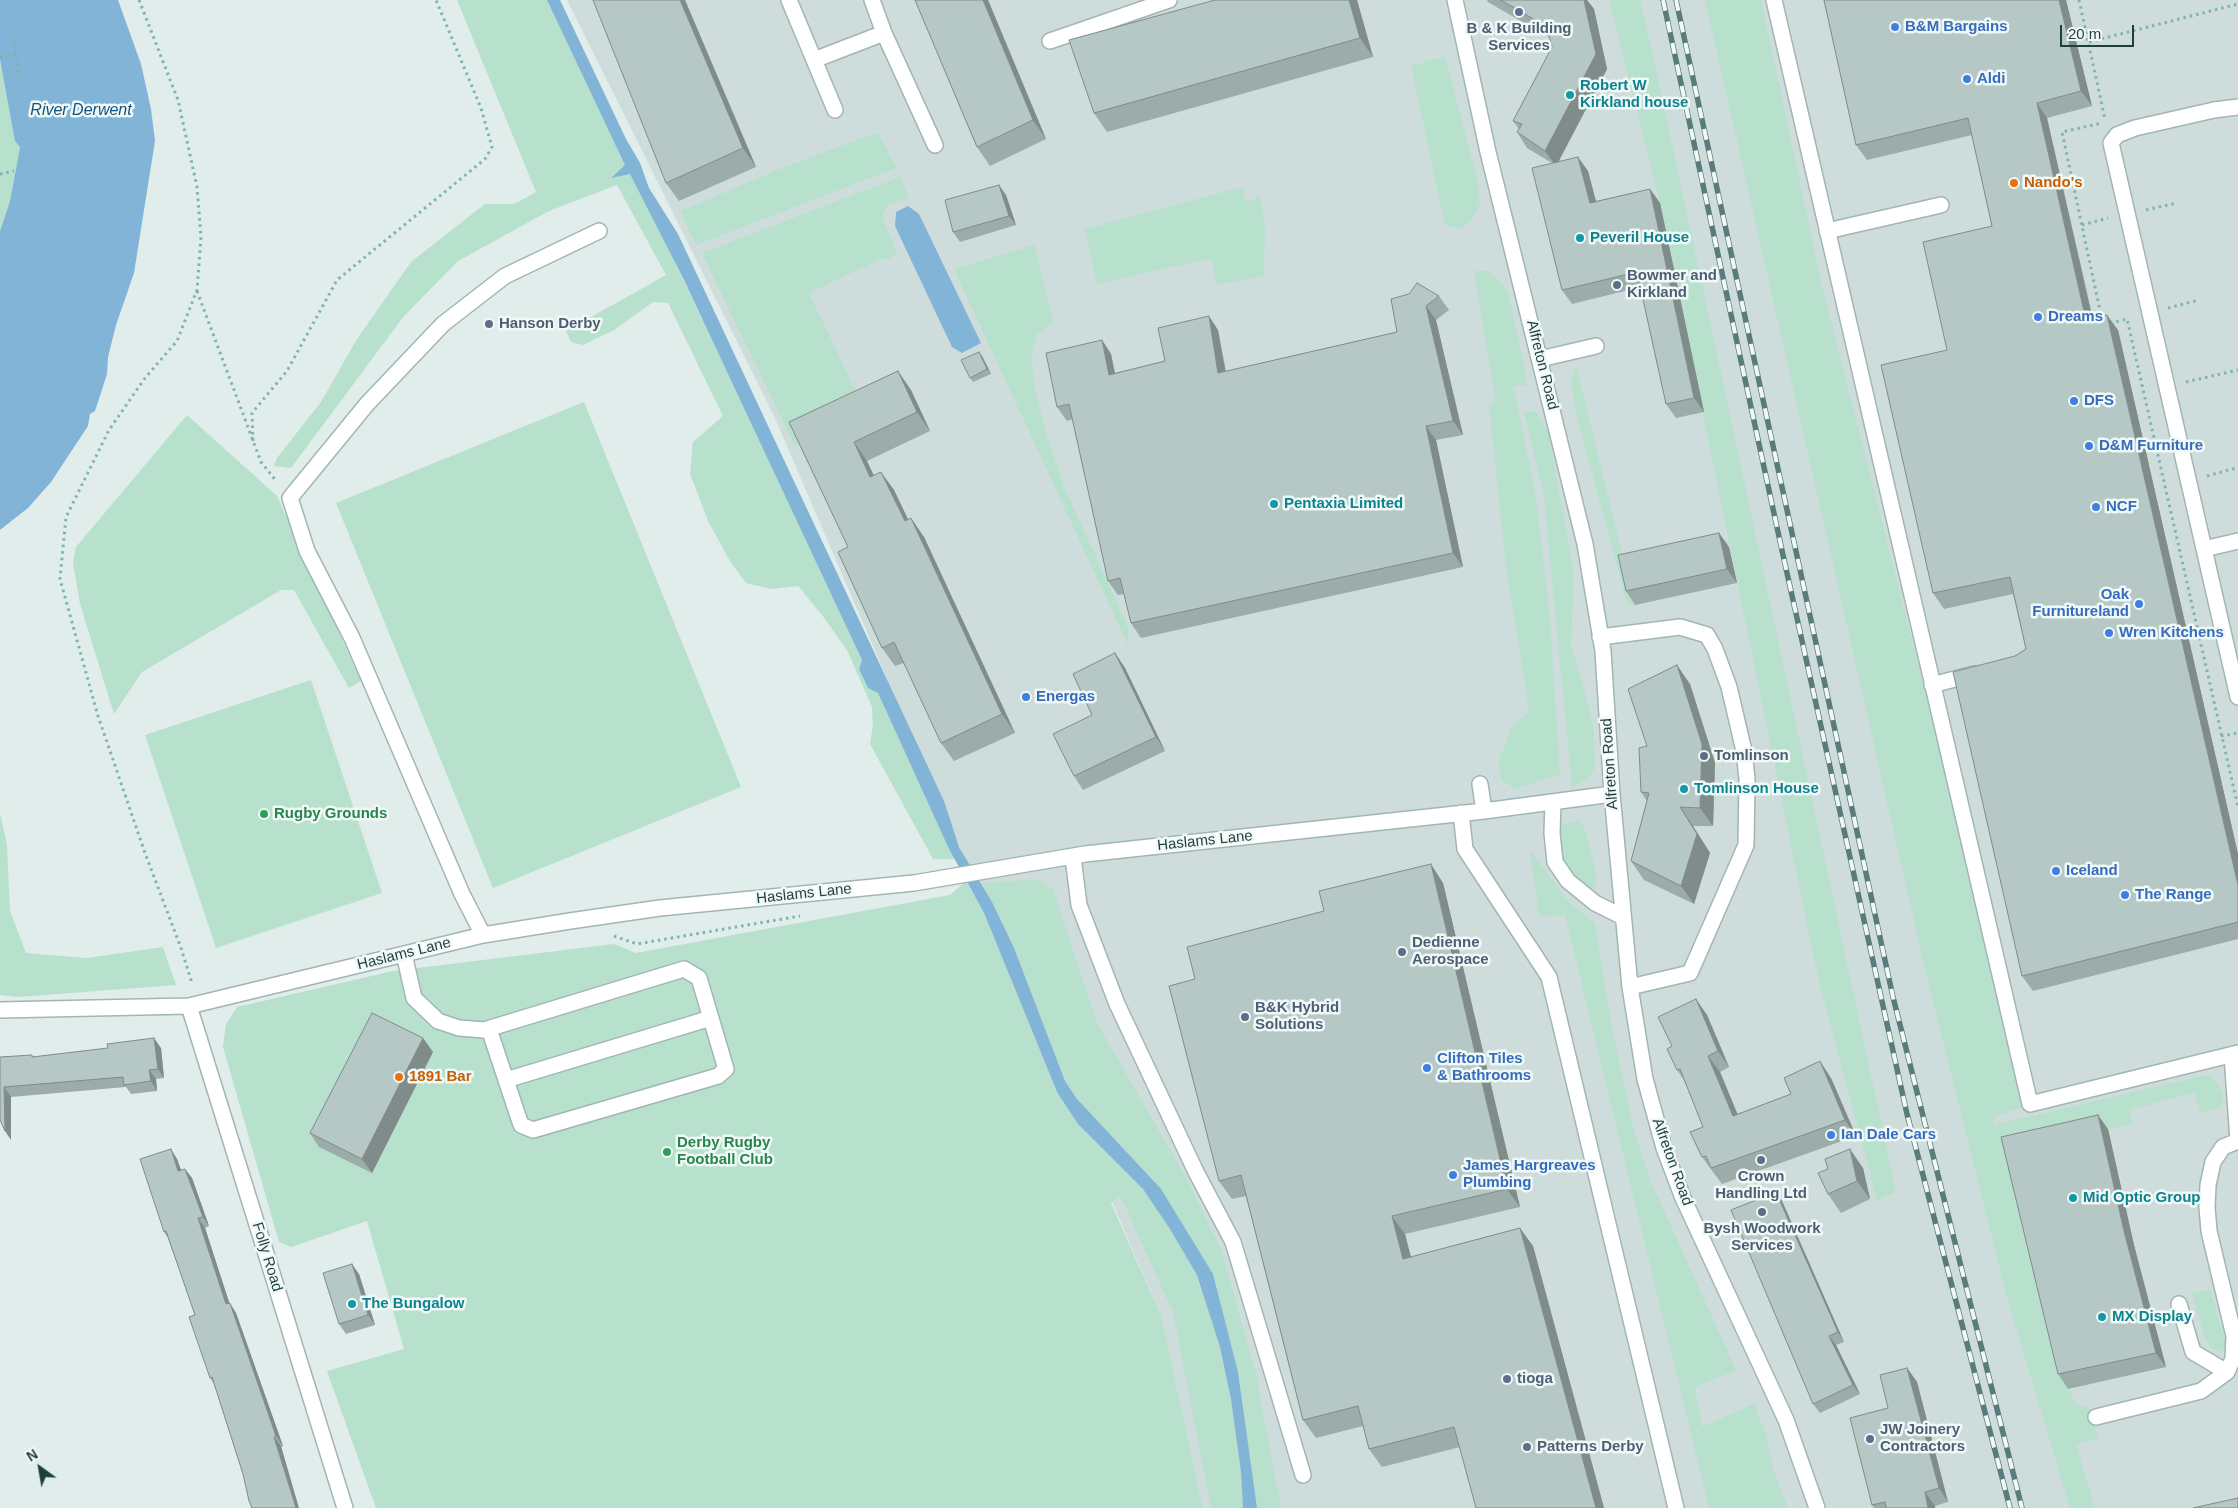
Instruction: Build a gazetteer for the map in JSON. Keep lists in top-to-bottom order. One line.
{"streets":{"street":["Alfreton Road","Haslams Lane","Folly Road"]},"crossings":[["Alfreton Road","Haslams Lane"],["Haslams Lane","Folly Road"]],"water":["River Derwent"],"places":["B & K Building Services","B&M Bargains","Aldi","Robert W Kirkland house","Nando's","Peveril House","Bowmer and Kirkland","Dreams","Hanson Derby","DFS","D&M Furniture","Pentaxia Limited","NCF","Oak Furnitureland","Wren Kitchens","Energas","Tomlinson","Tomlinson House","Rugby Grounds","Iceland","The Range","Dedienne Aerospace","B&K Hybrid Solutions","Clifton Tiles & Bathrooms","1891 Bar","Ian Dale Cars","Derby Rugby Football Club","Crown Handling Ltd","James Hargreaves Plumbing","Mid Optic Group","Bysh Woodwork Services","The Bungalow","MX Display","tioga","JW Joinery Contractors","Patterns Derby"],"scale_bar":"20 m","north":"top left"}
